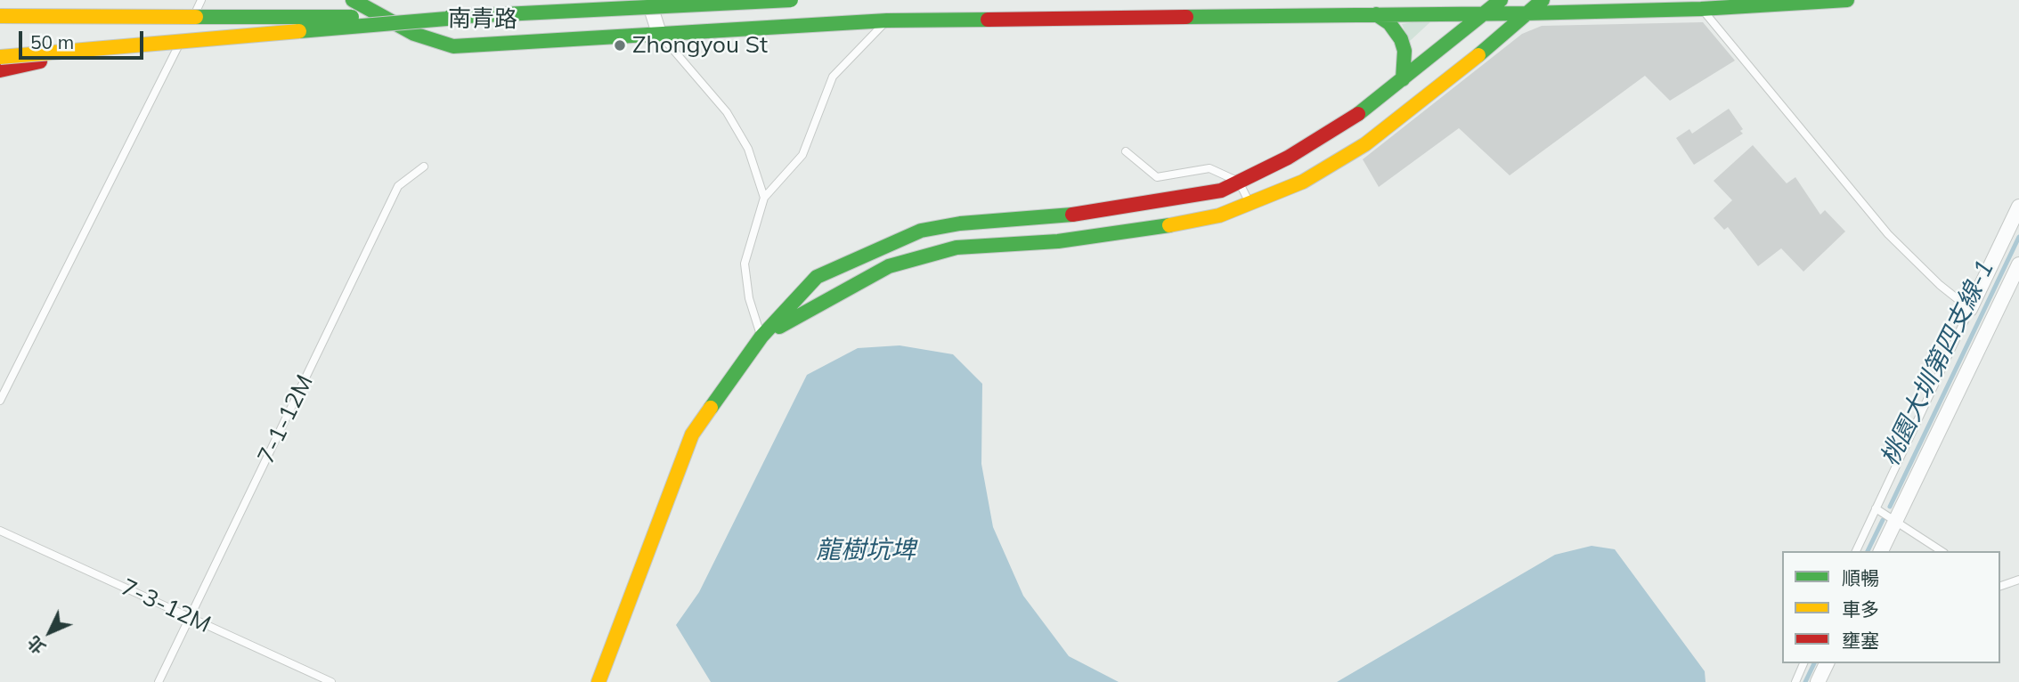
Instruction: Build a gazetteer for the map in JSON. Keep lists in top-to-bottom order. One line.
{"streets":{"main road":["南青路"],"lane":["7-1-12M","7-3-12M"]},"crossings":[["7-1-12M","7-3-12M"]],"water":["桃園大圳第四支線-1","龍樹坑埤"],"places":["Zhongyou St"],"legend":["順暢","車多","壅塞"],"scale_bar":"50 m","north":"bottom left"}
